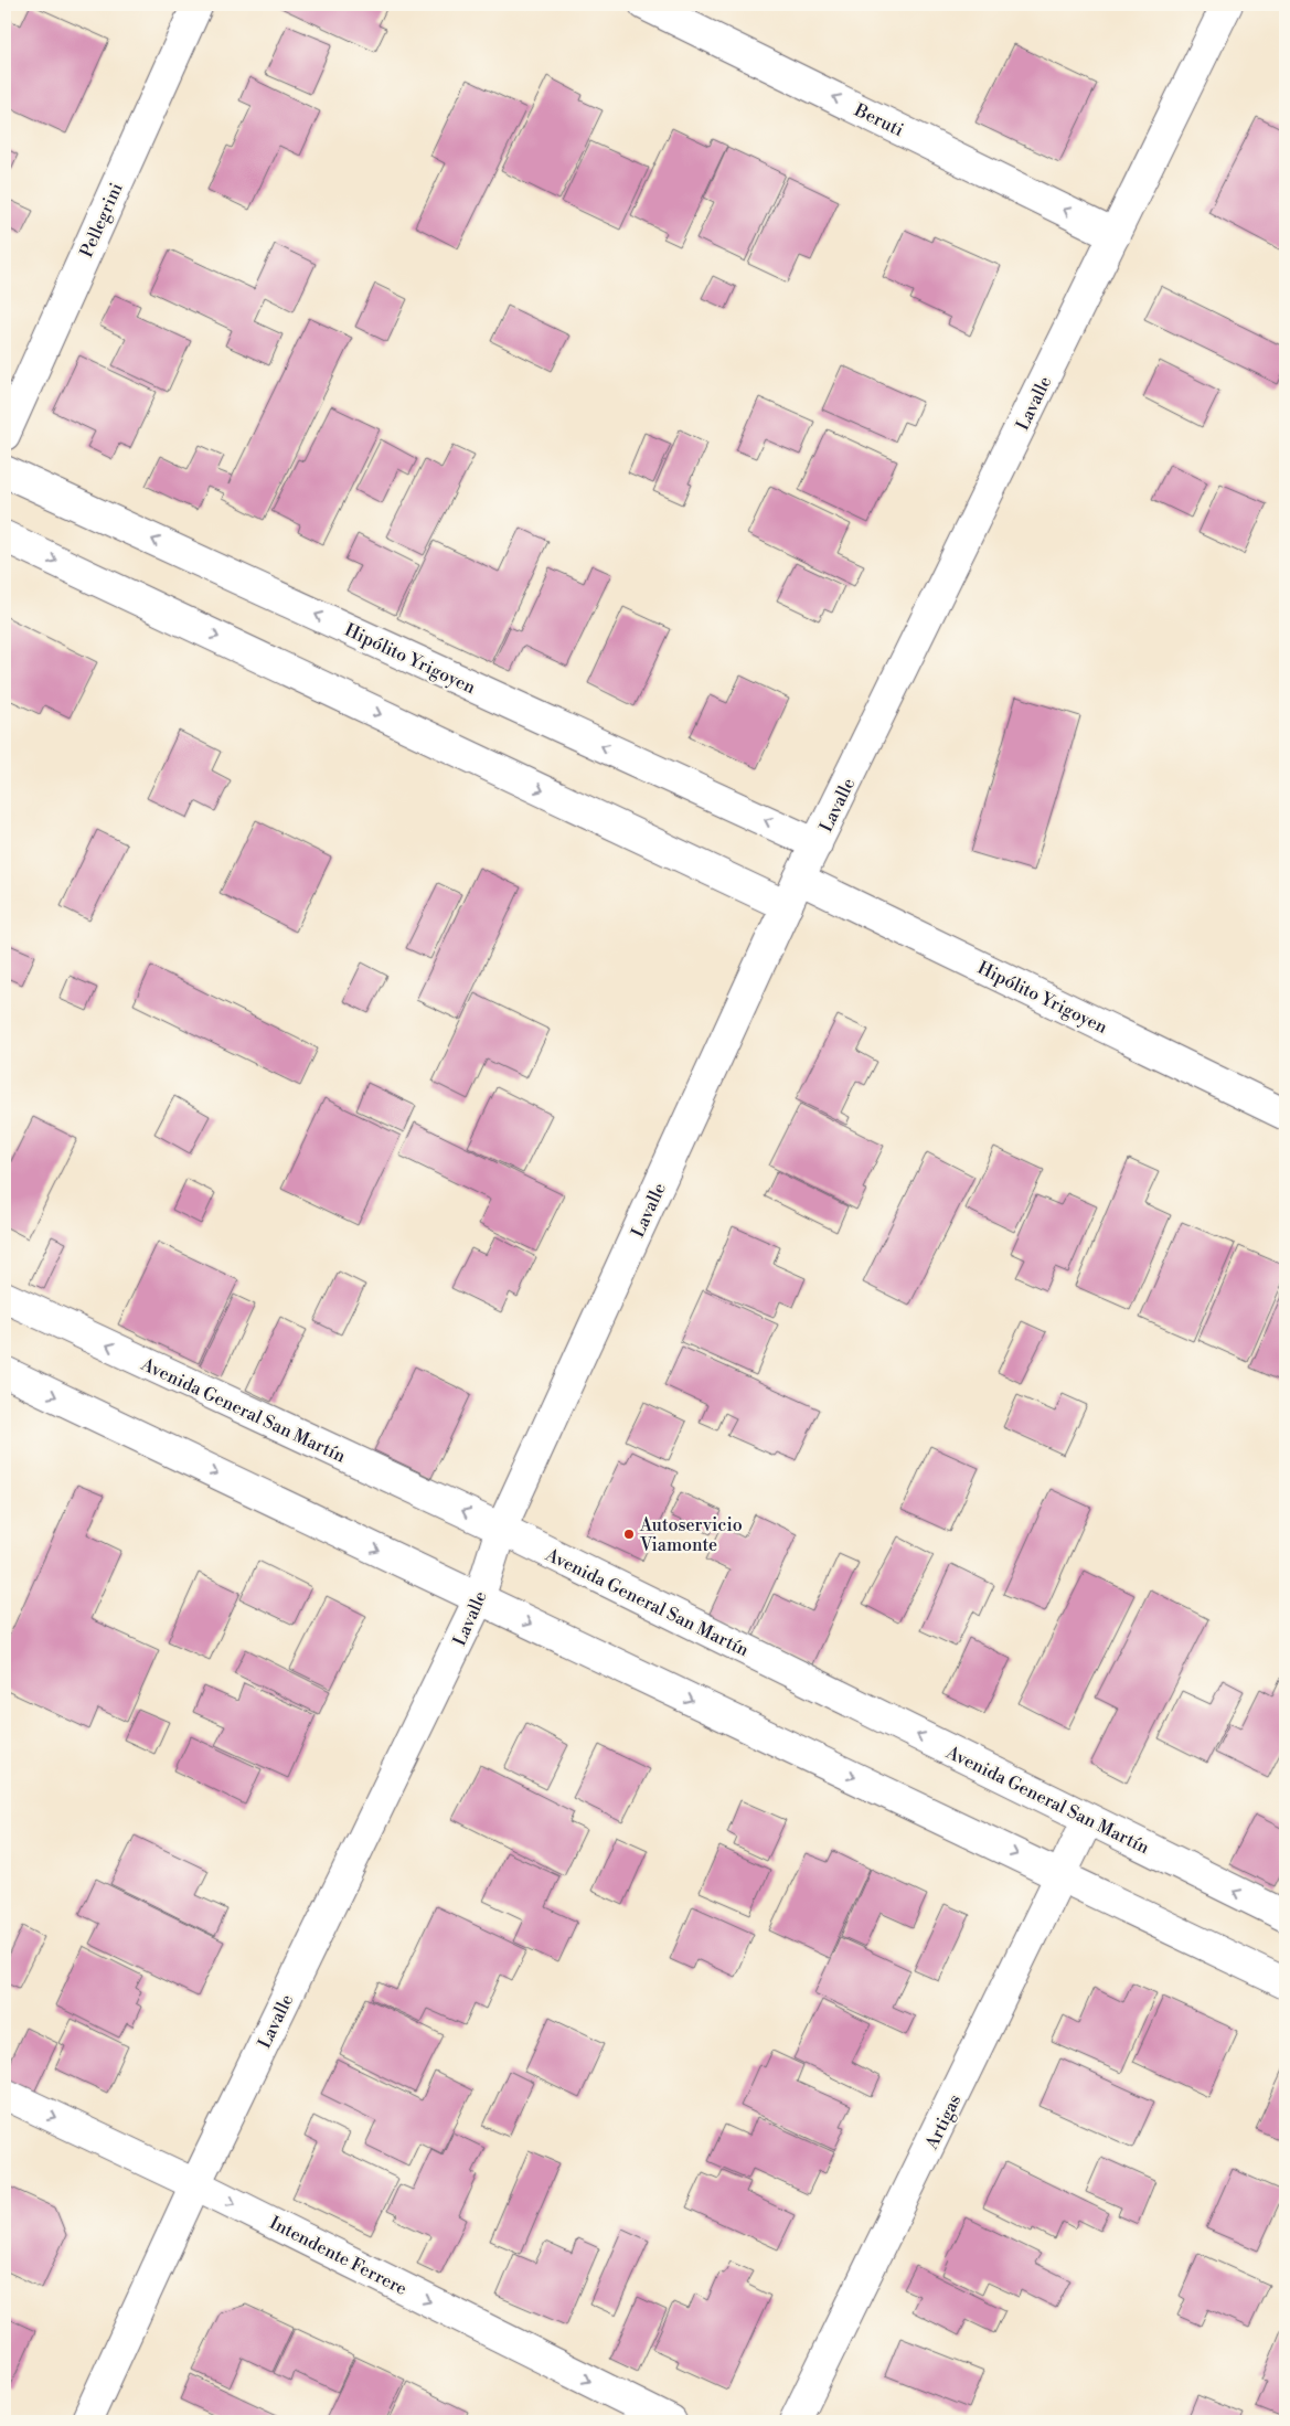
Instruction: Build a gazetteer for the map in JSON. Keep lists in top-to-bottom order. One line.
{"streets":{"street":["Beruti","Pellegrini","Lavalle","Hipólito Yrigoyen","Avenida General San Martín","Artigas","Intendente Ferrere"]},"crossings":[["Beruti","Lavalle"],["Lavalle","Hipólito Yrigoyen"],["Lavalle","Avenida General San Martín"],["Lavalle","Intendente Ferrere"],["Avenida General San Martín","Artigas"]],"one_way":["Beruti","Intendente Ferrere"],"places":["Autoservicio Viamonte"]}
